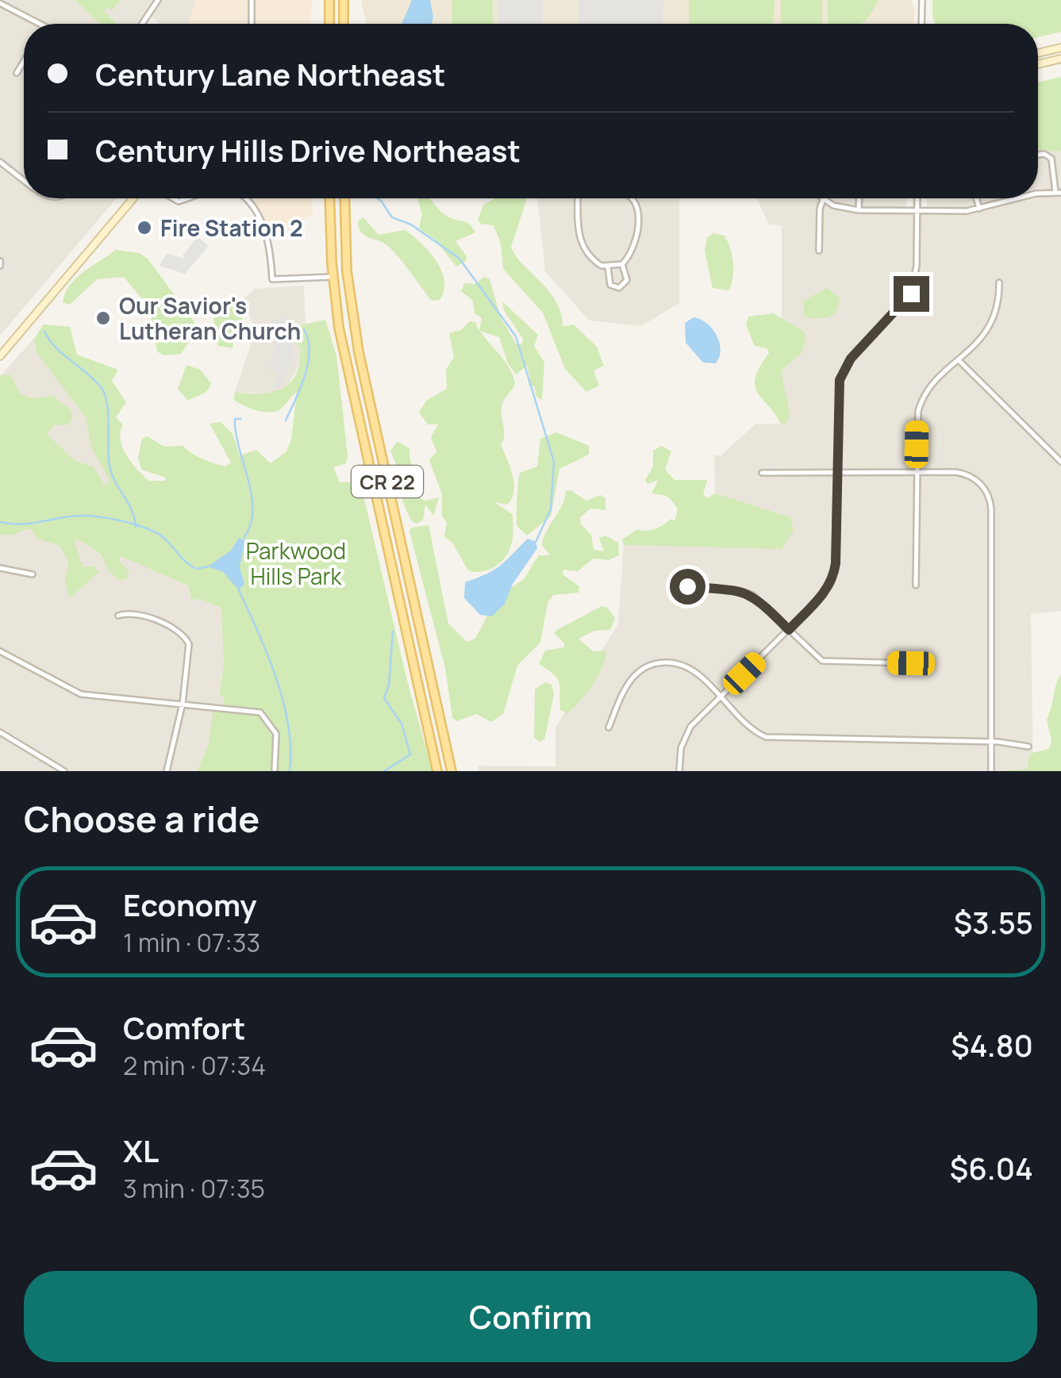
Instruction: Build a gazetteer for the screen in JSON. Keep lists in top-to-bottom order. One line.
{"streets":{"main road":["CR 22"]},"parks":["Parkwood Hills Park"],"places":["Fire Station 2","Our Savior's Lutheran Church"],"page":{"banner":["Century Lane Northeast","Century Hills Drive Northeast"],"heading":"Choose a ride","list":[{"name":"Economy","note":"1 min · 07:33","value":"$3.55"},{"name":"Comfort","note":"2 min · 07:34","value":"$4.80"},{"name":"XL","note":"3 min · 07:35","value":"$6.04"}],"buttons":"Confirm"}}
